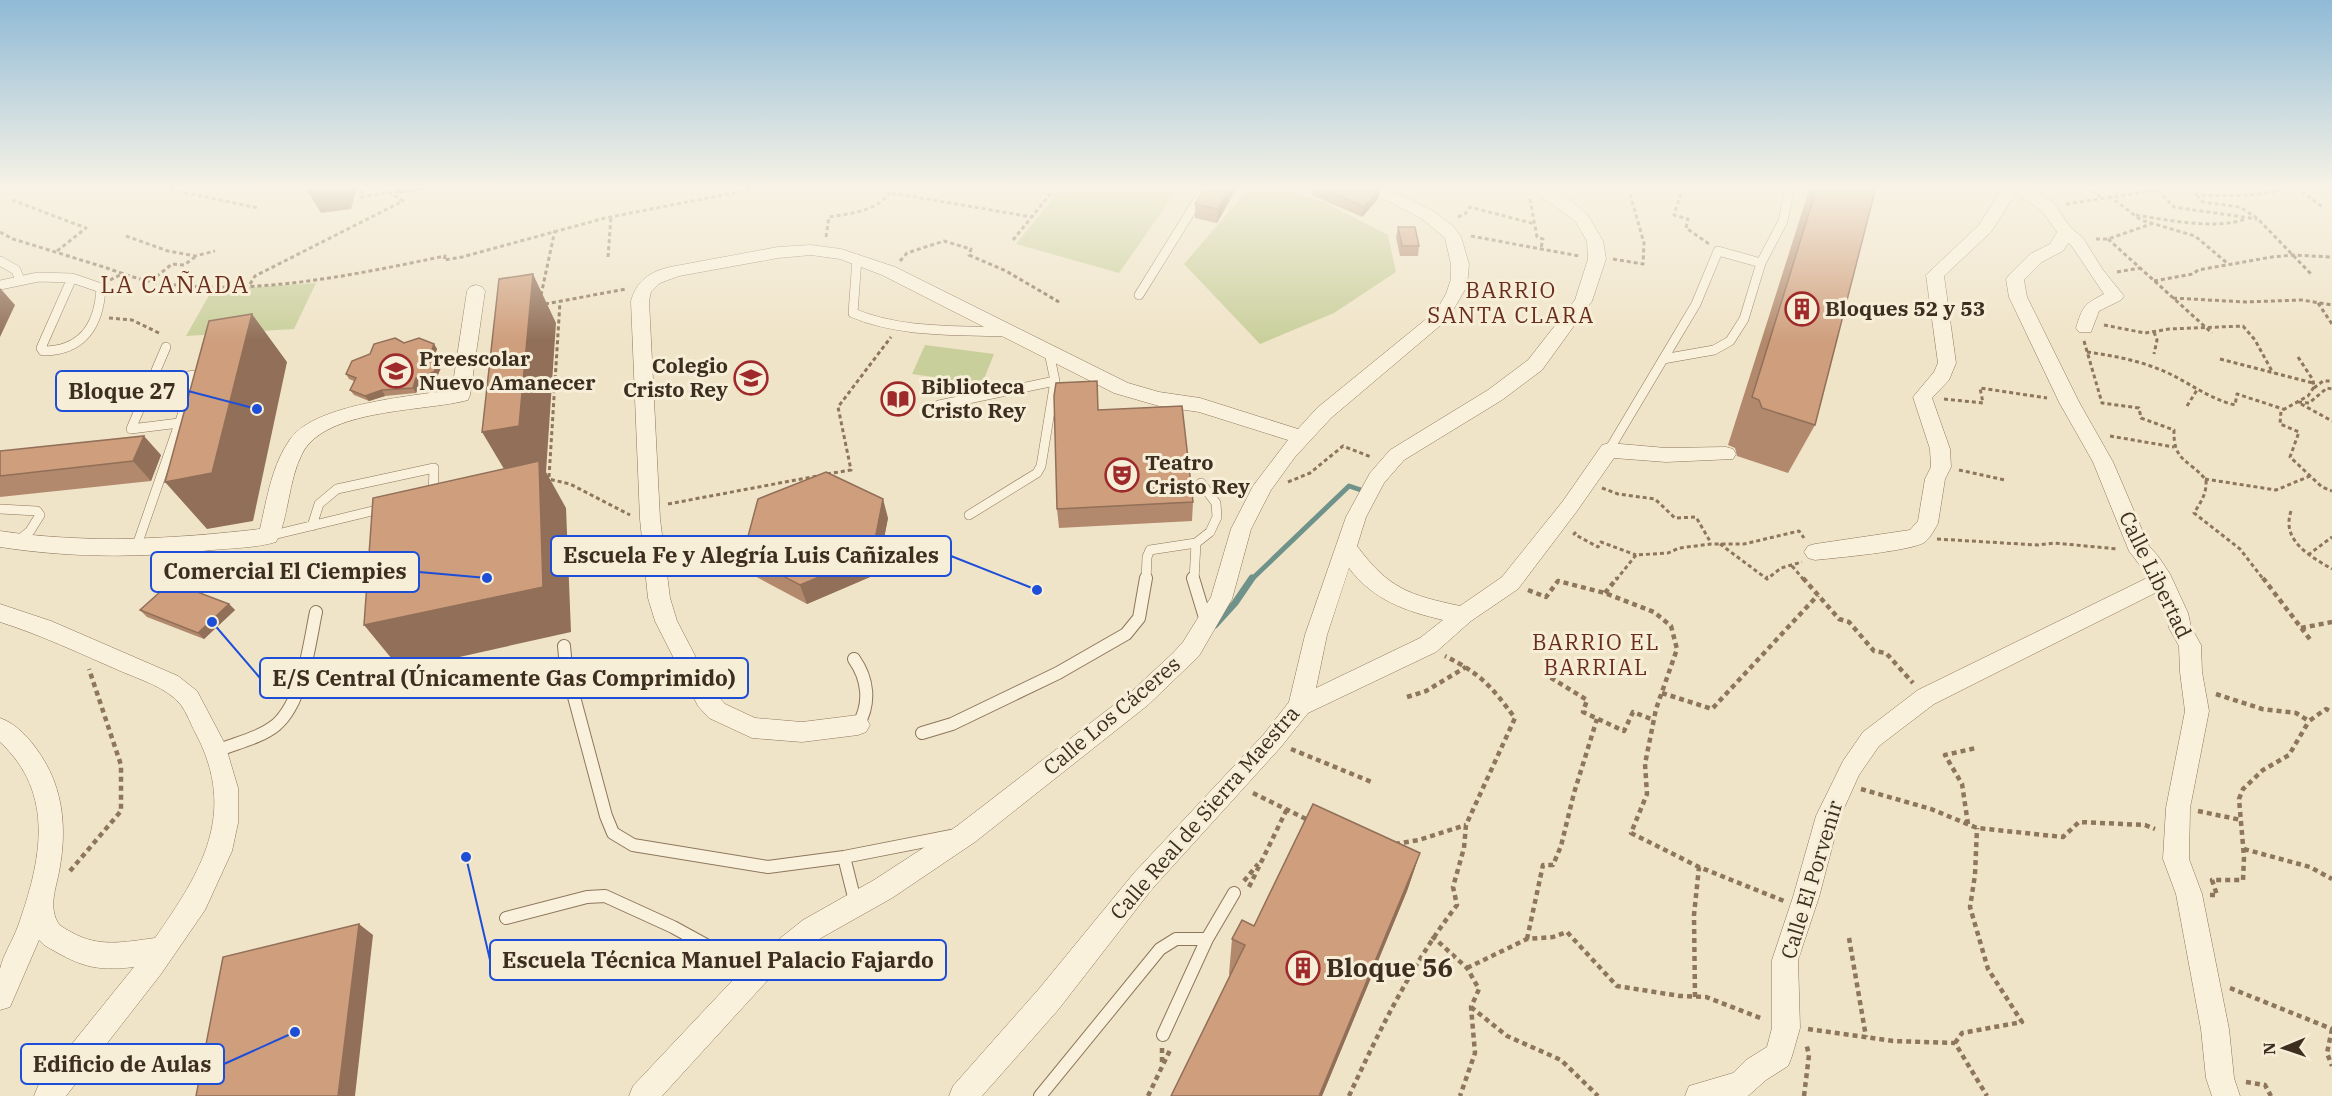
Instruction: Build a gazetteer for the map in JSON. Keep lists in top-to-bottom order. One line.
{"streets":{"street":["Calle Libertad","Calle Los Cáceres","Calle Real de Sierra Maestra","Calle El Porvenir"]},"crossings":[["Calle Libertad","Calle El Porvenir"]],"districts":["LA CAÑADA","BARRIO SANTA CLARA","BARRIO EL BARRIAL"],"places":{"building":["Bloques 52 y 53","Bloque 56"],"school or university":["Preescolar Nuevo Amanecer","Colegio Cristo Rey"],"library":["Biblioteca Cristo Rey"],"other":["Bloque 27","Comercial El Ciempies","Escuela Fe y Alegría Luis Cañizales","E/S Central (Únicamente Gas Comprimido)","Escuela Técnica Manuel Palacio Fajardo","Edificio de Aulas"],"theatre":["Teatro Cristo Rey"]},"north":"left"}
